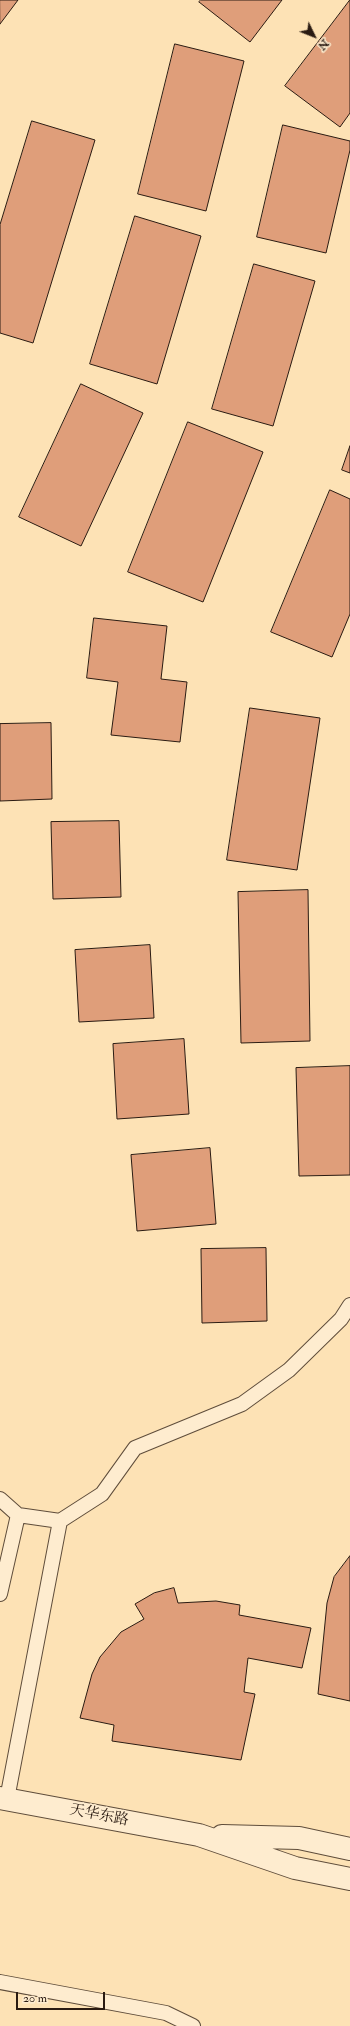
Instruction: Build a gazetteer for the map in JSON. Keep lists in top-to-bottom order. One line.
{"streets":{"street":["天华东路"]},"scale_bar":"20 m","north":"bottom right"}
